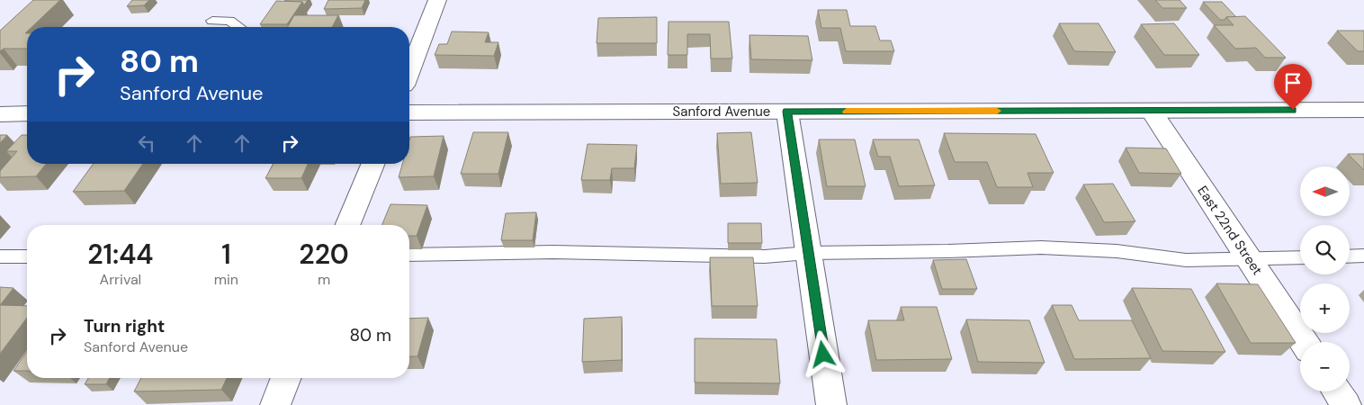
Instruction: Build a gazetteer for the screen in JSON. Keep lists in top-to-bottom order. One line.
{"streets":{"main road":["Sanford Avenue","East 22nd Street"]},"crossings":[["Sanford Avenue","East 22nd Street"]],"north":"left","page":{"turn":["80 m","Sanford Avenue"],"map_buttons":["+","−"],"eta":["21:44","Arrival","1","min","220","m"],"list":[{"name":"Turn right","note":"Sanford Avenue","value":"80 m"}]}}
